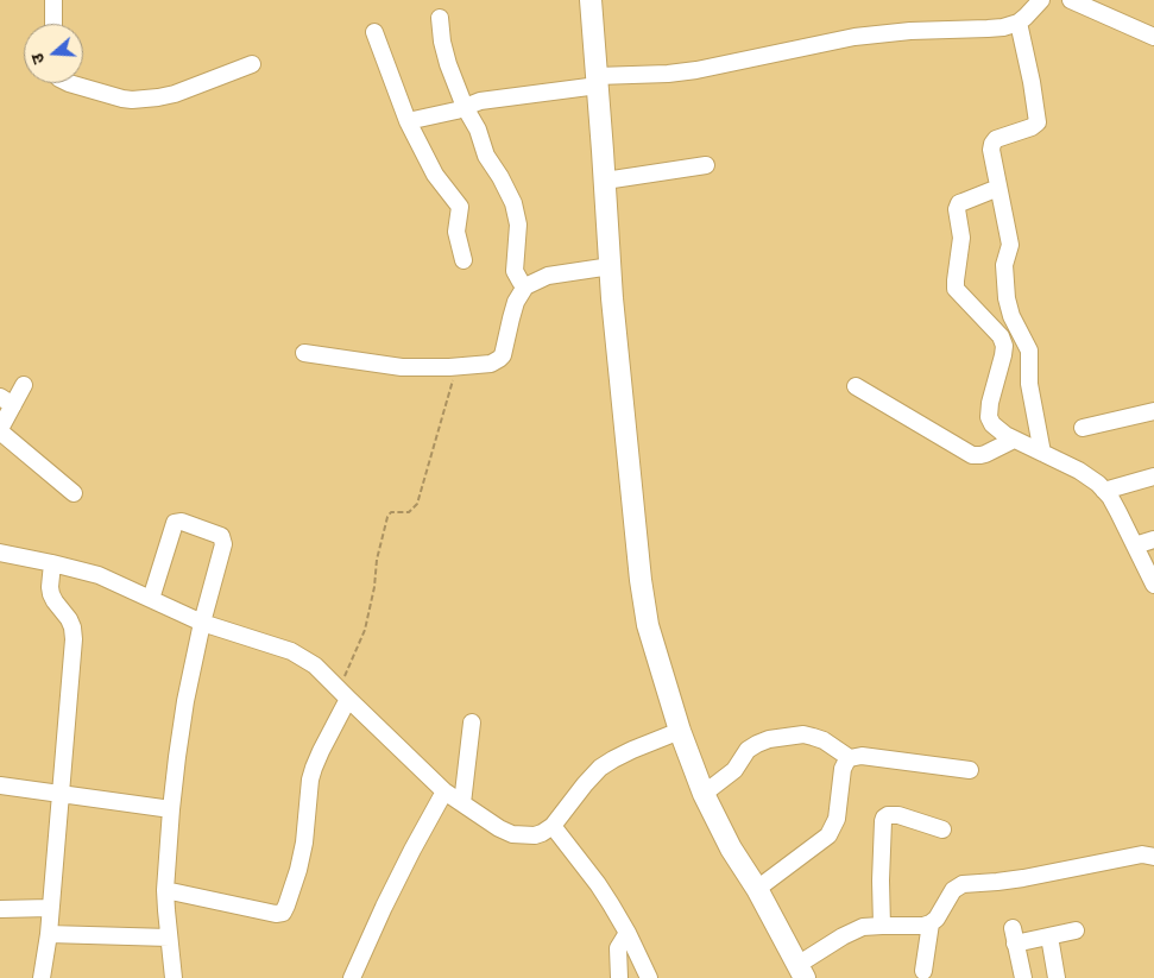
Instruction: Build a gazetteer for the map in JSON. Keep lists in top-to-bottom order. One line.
{"north":"left"}
